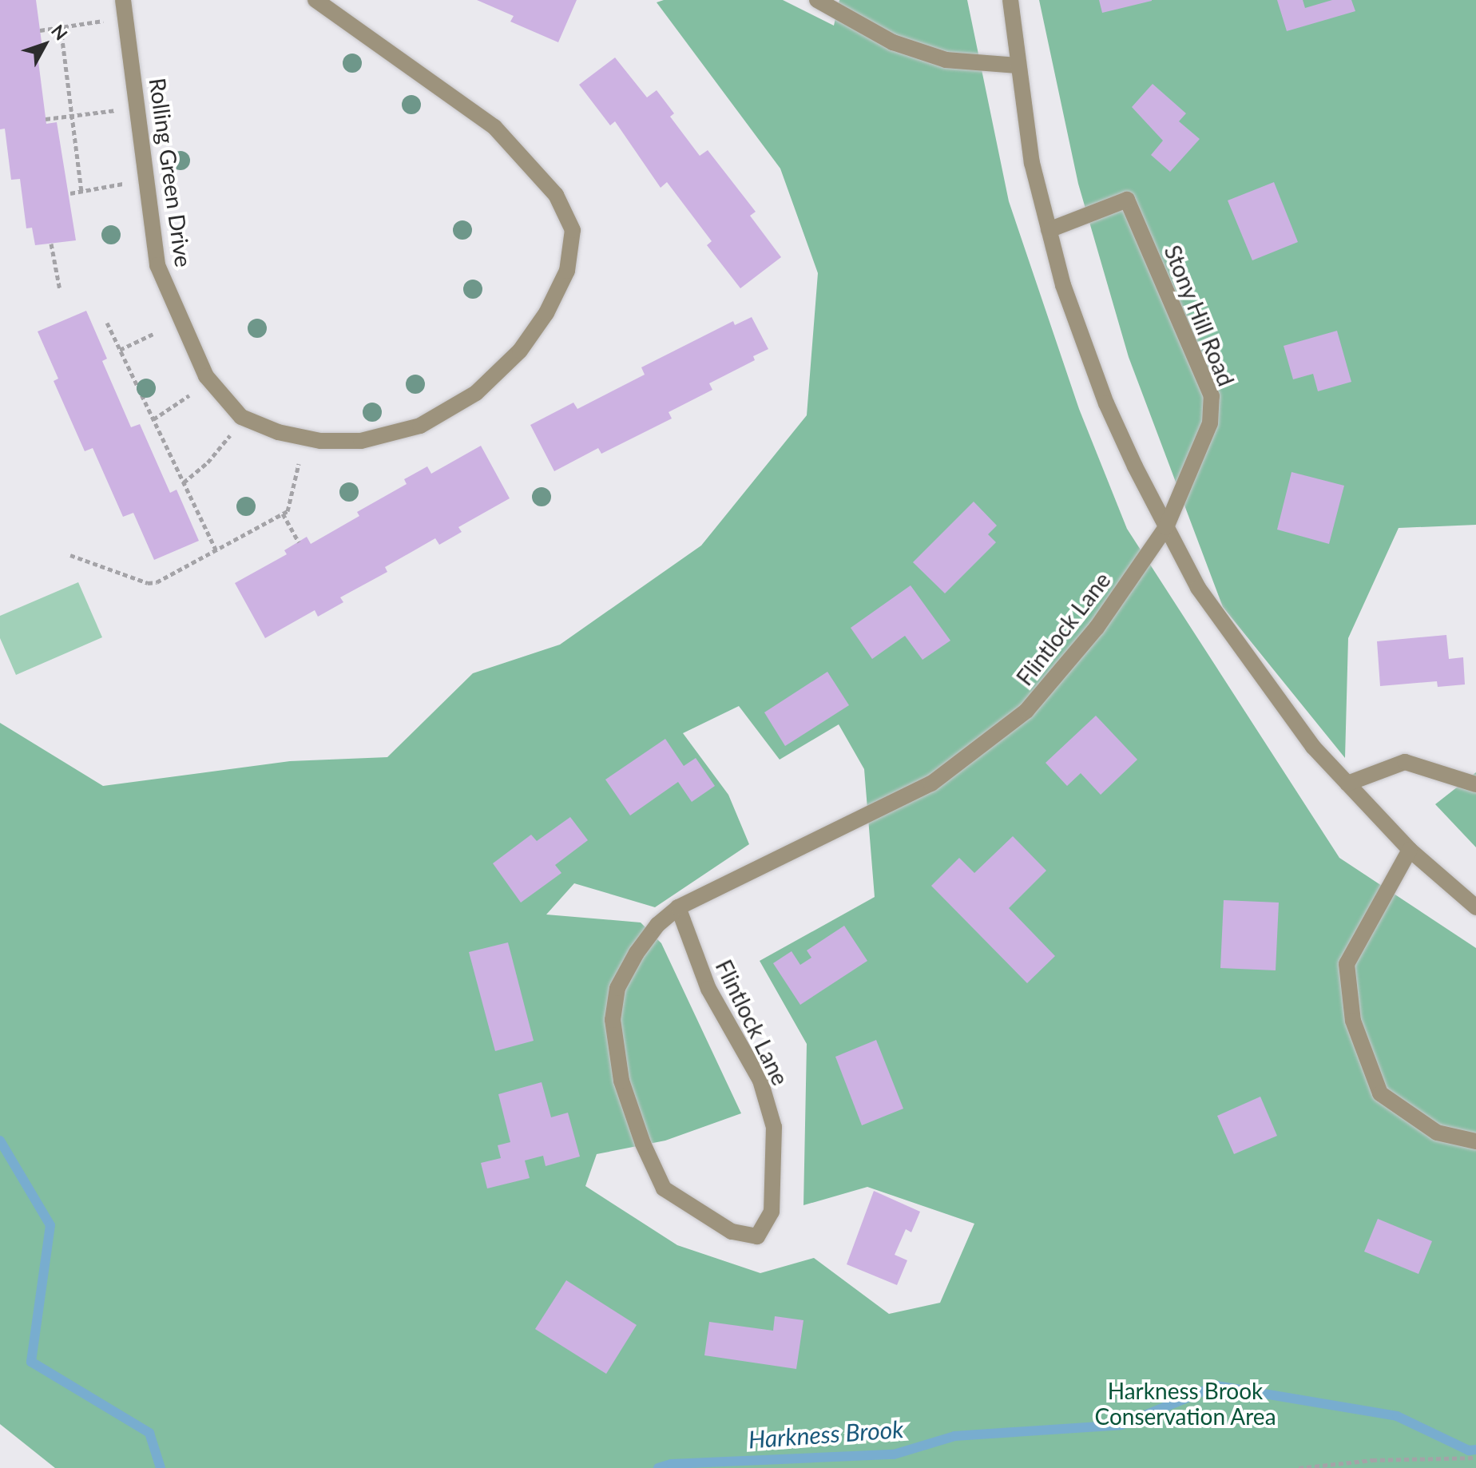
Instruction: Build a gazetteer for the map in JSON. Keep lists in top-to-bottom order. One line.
{"streets":{"street":["Rolling Green Drive","Stony Hill Road","Flintlock Lane"]},"crossings":[["Stony Hill Road","Flintlock Lane"]],"water":["Harkness Brook"],"parks":["Harkness Brook Conservation Area"],"north":"top right"}
